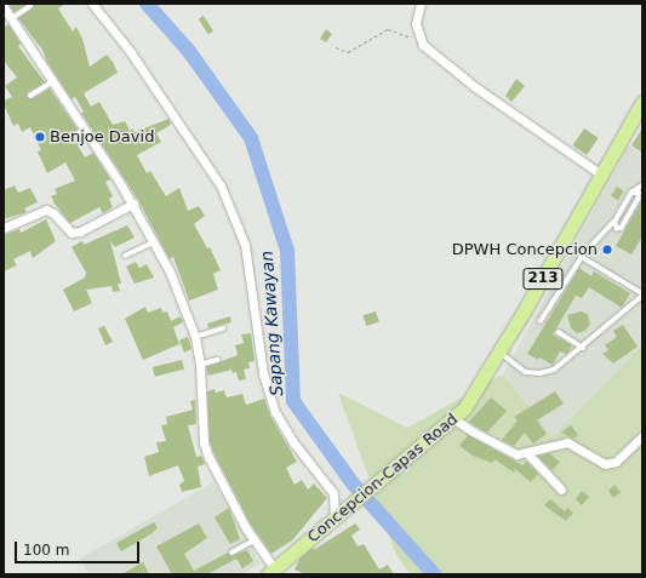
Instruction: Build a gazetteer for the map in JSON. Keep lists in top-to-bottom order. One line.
{"streets":{"main road":["213","Concepcion-Capas Road"]},"water":["Sapang Kawayan"],"places":["Benjoe David","DPWH Concepcion"],"scale_bar":"100 m"}
